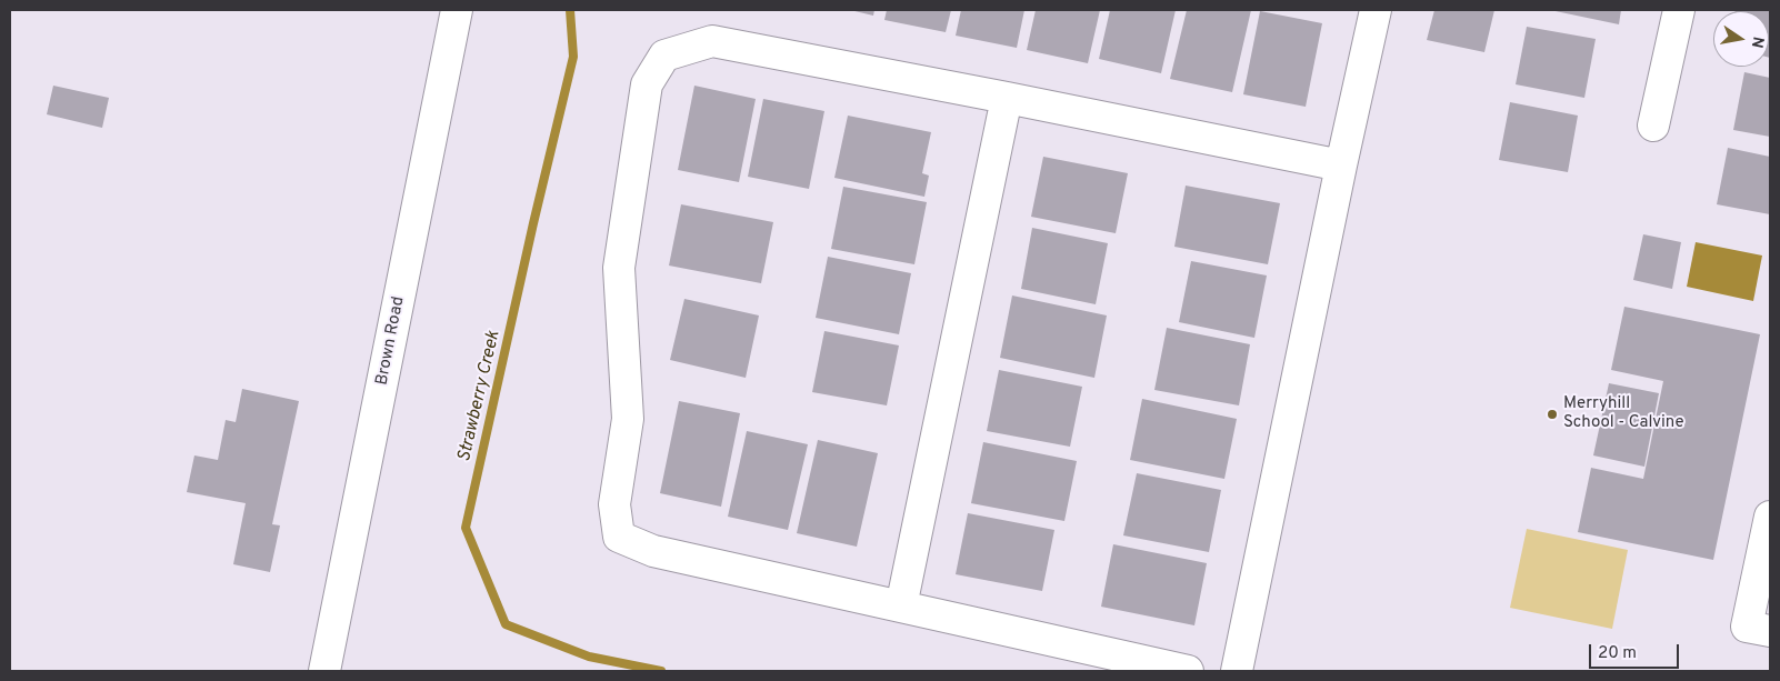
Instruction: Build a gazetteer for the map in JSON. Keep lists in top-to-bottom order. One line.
{"streets":{"street":["Brown Road"]},"water":["Strawberry Creek"],"places":["Merryhill School - Calvine"],"scale_bar":"20 m","north":"right"}
